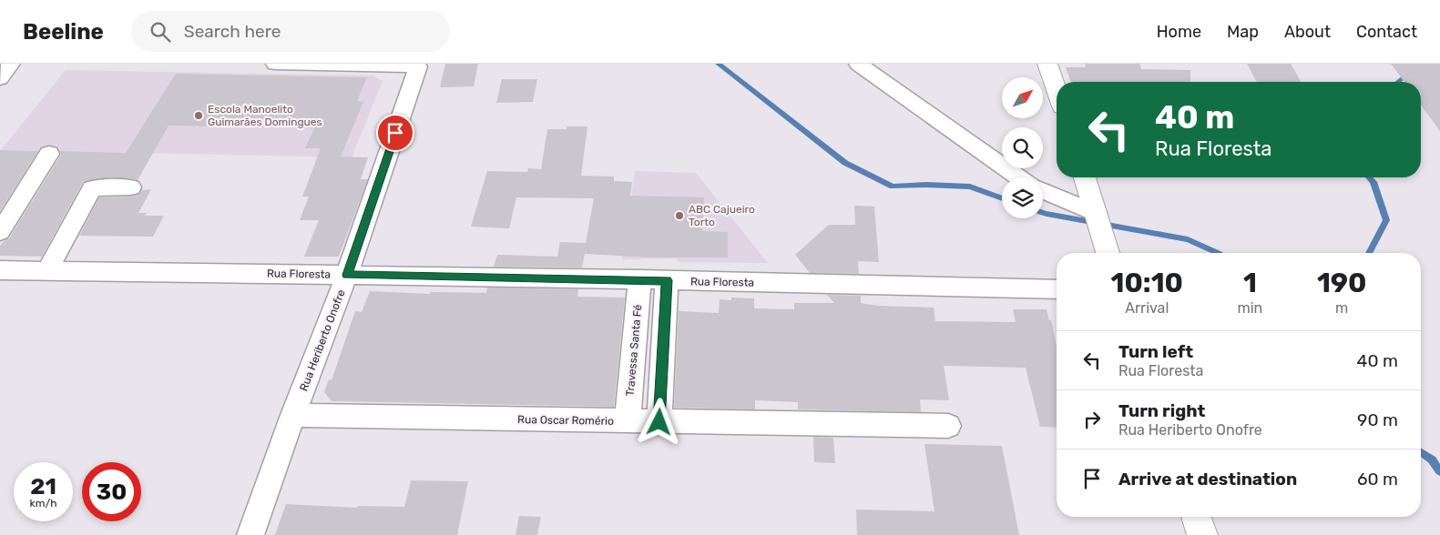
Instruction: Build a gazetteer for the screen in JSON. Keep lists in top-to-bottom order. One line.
{"streets":{"street":["Rua Floresta","Rua Heriberto Onofre","Travessa Santa Fé","Rua Oscar Romério"]},"crossings":[["Rua Floresta","Rua Heriberto Onofre"],["Rua Floresta","Travessa Santa Fé"],["Rua Heriberto Onofre","Rua Oscar Romério"],["Travessa Santa Fé","Rua Oscar Romério"]],"places":["Escola Manoelito Guimarães Domingues","ABC Cajueiro Torto"],"north":"top right","page":{"header":"Beeline","search":"Search here","nav":["Home","Map","About","Contact"],"turn":["40 m","Rua Floresta"],"eta":["10:10","Arrival","1","min","190","m"],"list":[{"name":"Turn left","note":"Rua Floresta","value":"40 m"},{"name":"Turn right","note":"Rua Heriberto Onofre","value":"90 m"},{"name":"Arrive at destination","value":"60 m"}],"speed":"21 km/h","limit":"30"}}
